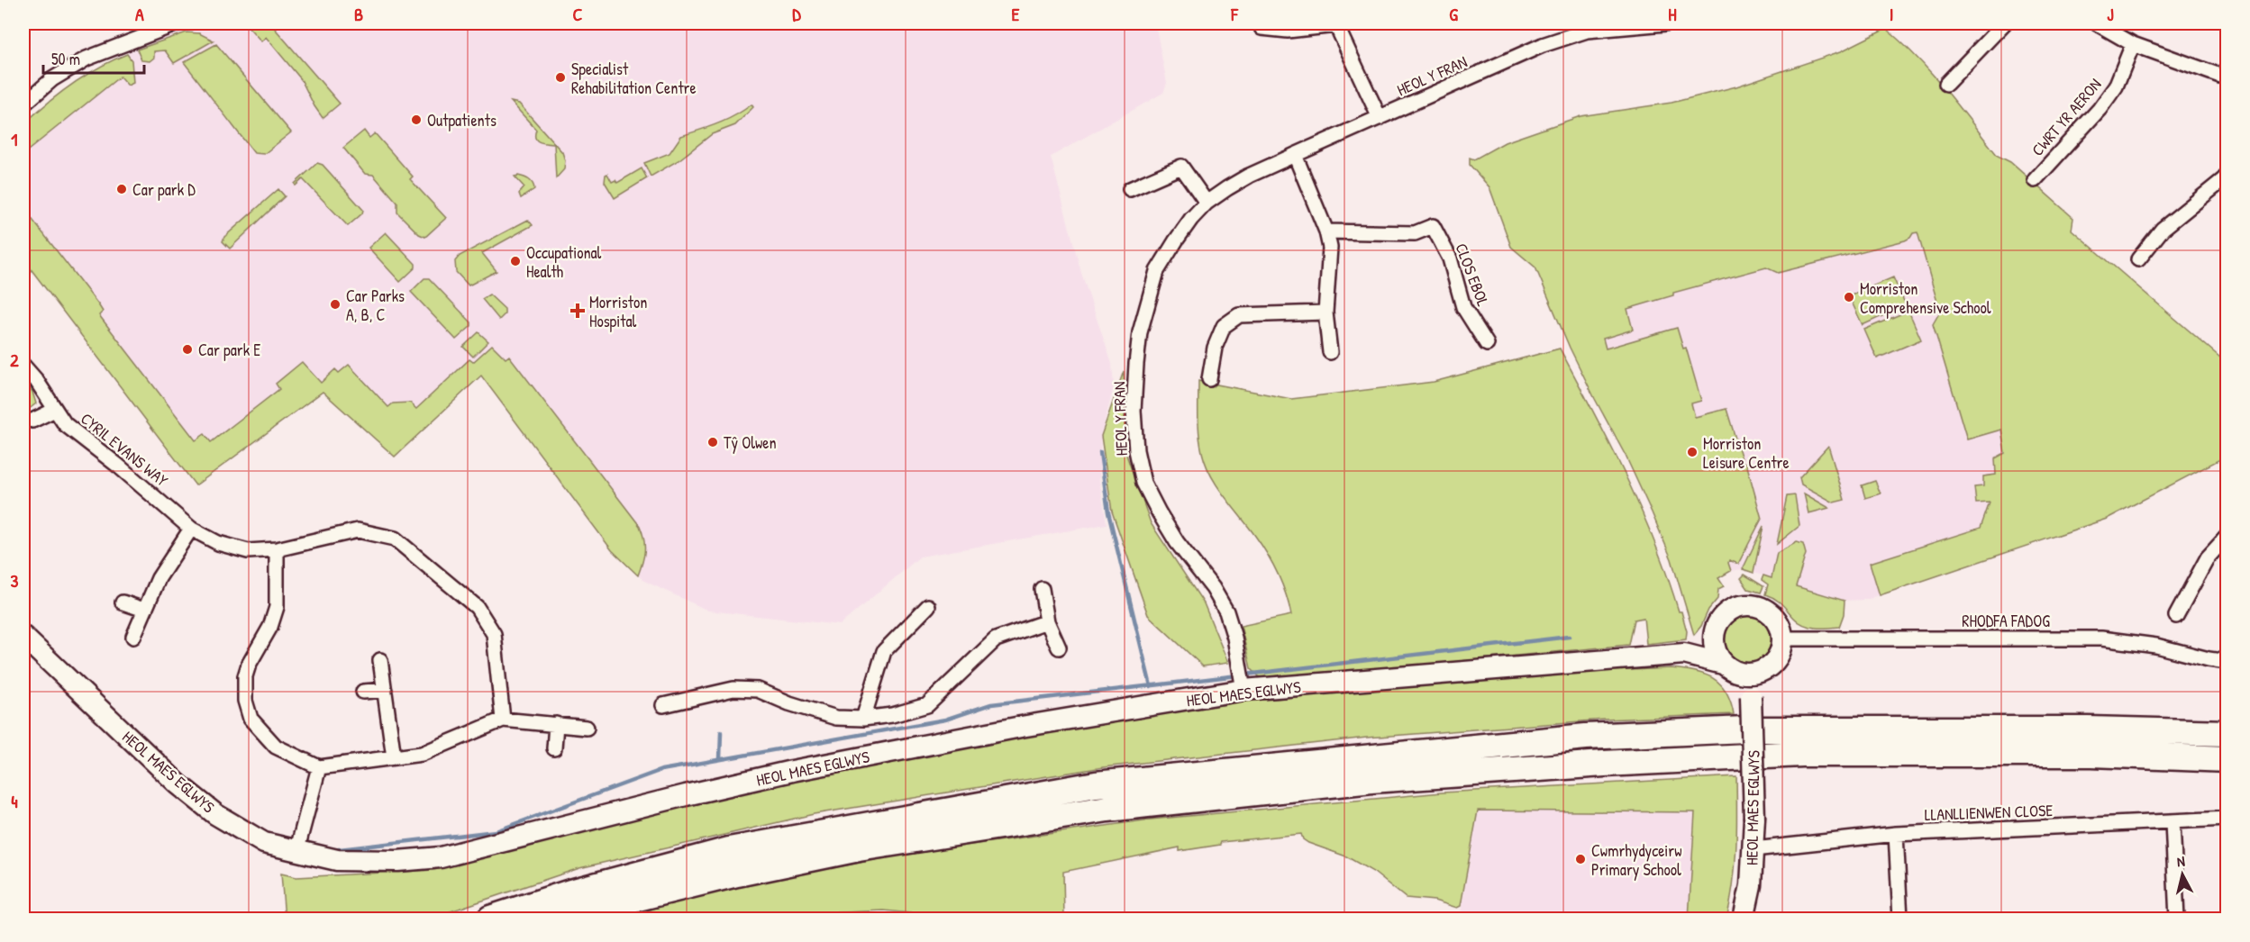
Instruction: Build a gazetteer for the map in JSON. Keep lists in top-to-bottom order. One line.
{"streets":{"street":["HEOL Y FRAN","CWRT YR AERON","CLOS EBOL","CYRIL EVANS WAY","RHODFA FADOG","HEOL MAES EGLWYS","LLANLLIENWEN CLOSE"]},"crossings":[["HEOL Y FRAN","HEOL MAES EGLWYS"],["RHODFA FADOG","HEOL MAES EGLWYS"],["HEOL MAES EGLWYS","LLANLLIENWEN CLOSE"]],"places":{"other":["Specialist Rehabilitation Centre","Outpatients","Car park D","Occupational Health","Morriston Comprehensive School","Car Parks A, B, C","Car park E","Tŷ Olwen","Morriston Leisure Centre","Cwmrhydyceirw Primary School"],"health":["Morriston Hospital"]},"scale_bar":"50 m","north":"top","grid":{"columns":["A","B","C","D","E","F","G","H","I","J"],"rows":["1","2","3","4"]}}
